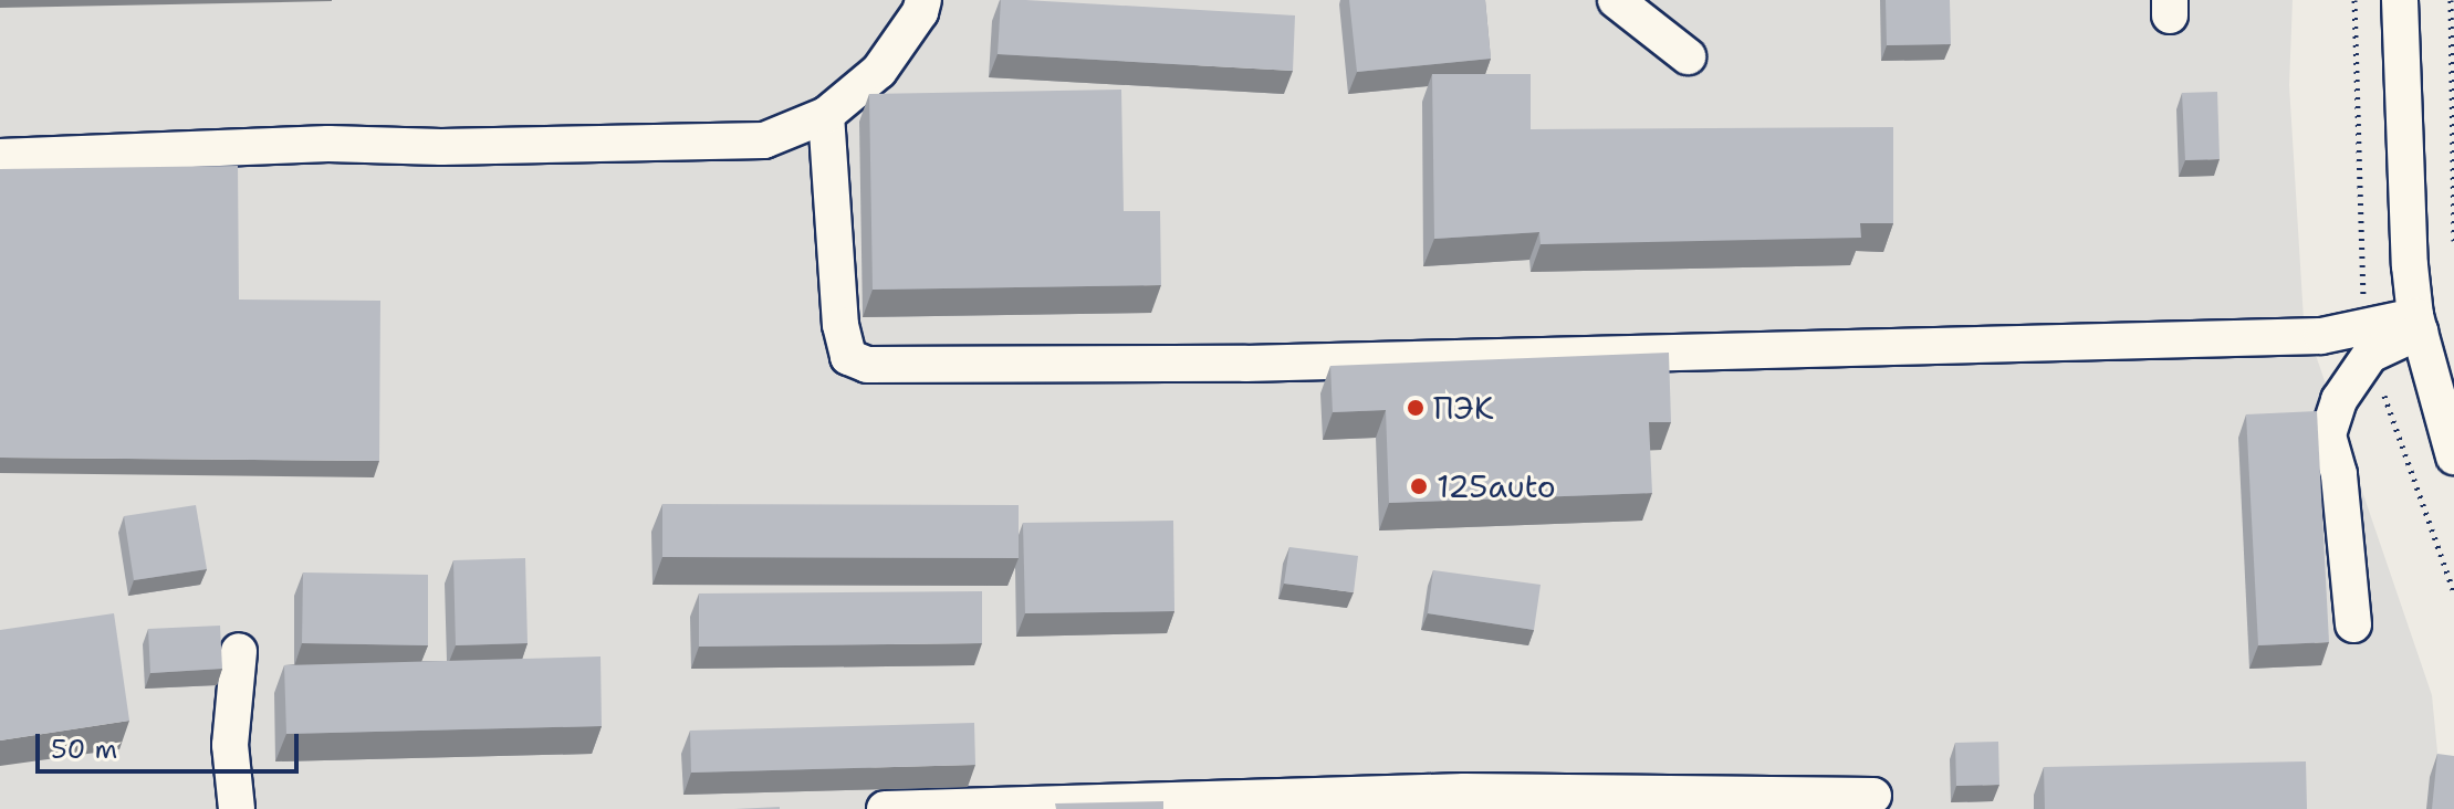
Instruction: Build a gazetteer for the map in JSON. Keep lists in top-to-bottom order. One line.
{"places":["ПЭК","125auto"],"scale_bar":"50 m"}
